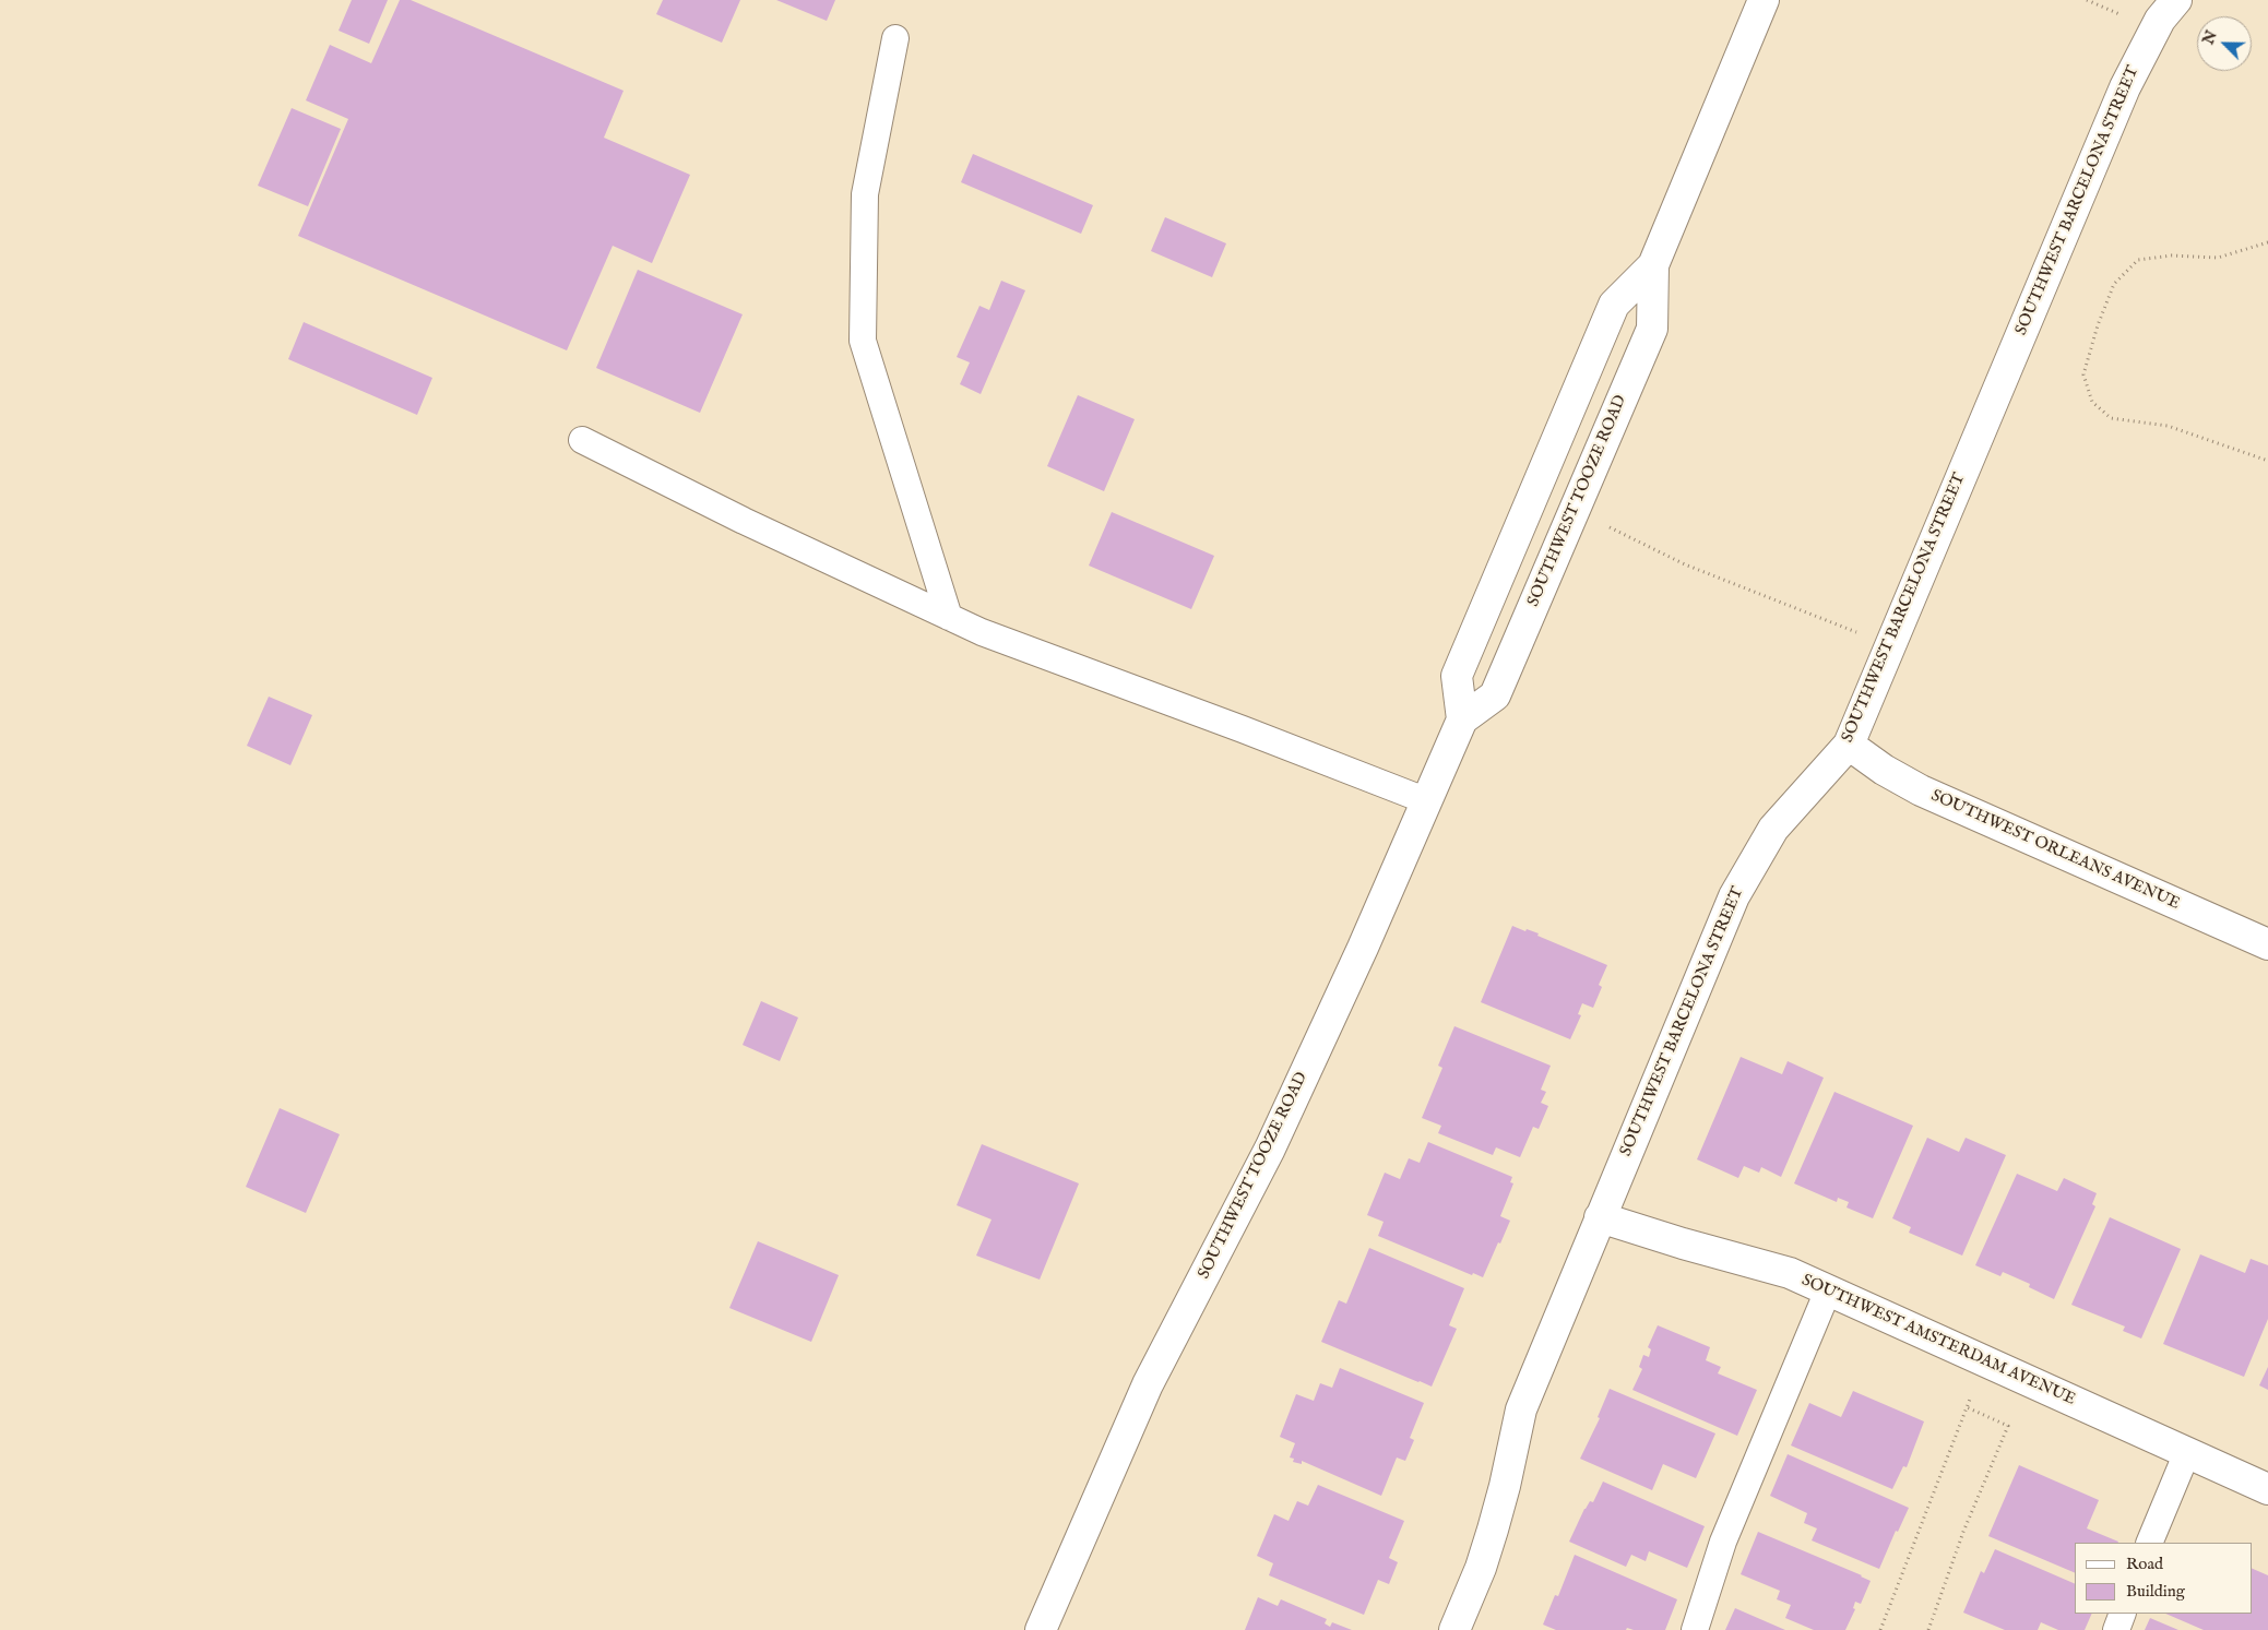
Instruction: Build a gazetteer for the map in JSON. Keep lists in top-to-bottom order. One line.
{"streets":{"street":["SOUTHWEST BARCELONA STREET","SOUTHWEST TOOZE ROAD","SOUTHWEST ORLEANS AVENUE","SOUTHWEST AMSTERDAM AVENUE"]},"crossings":[["SOUTHWEST BARCELONA STREET","SOUTHWEST ORLEANS AVENUE"],["SOUTHWEST BARCELONA STREET","SOUTHWEST AMSTERDAM AVENUE"]],"legend":["Road","Building"],"north":"top left"}
